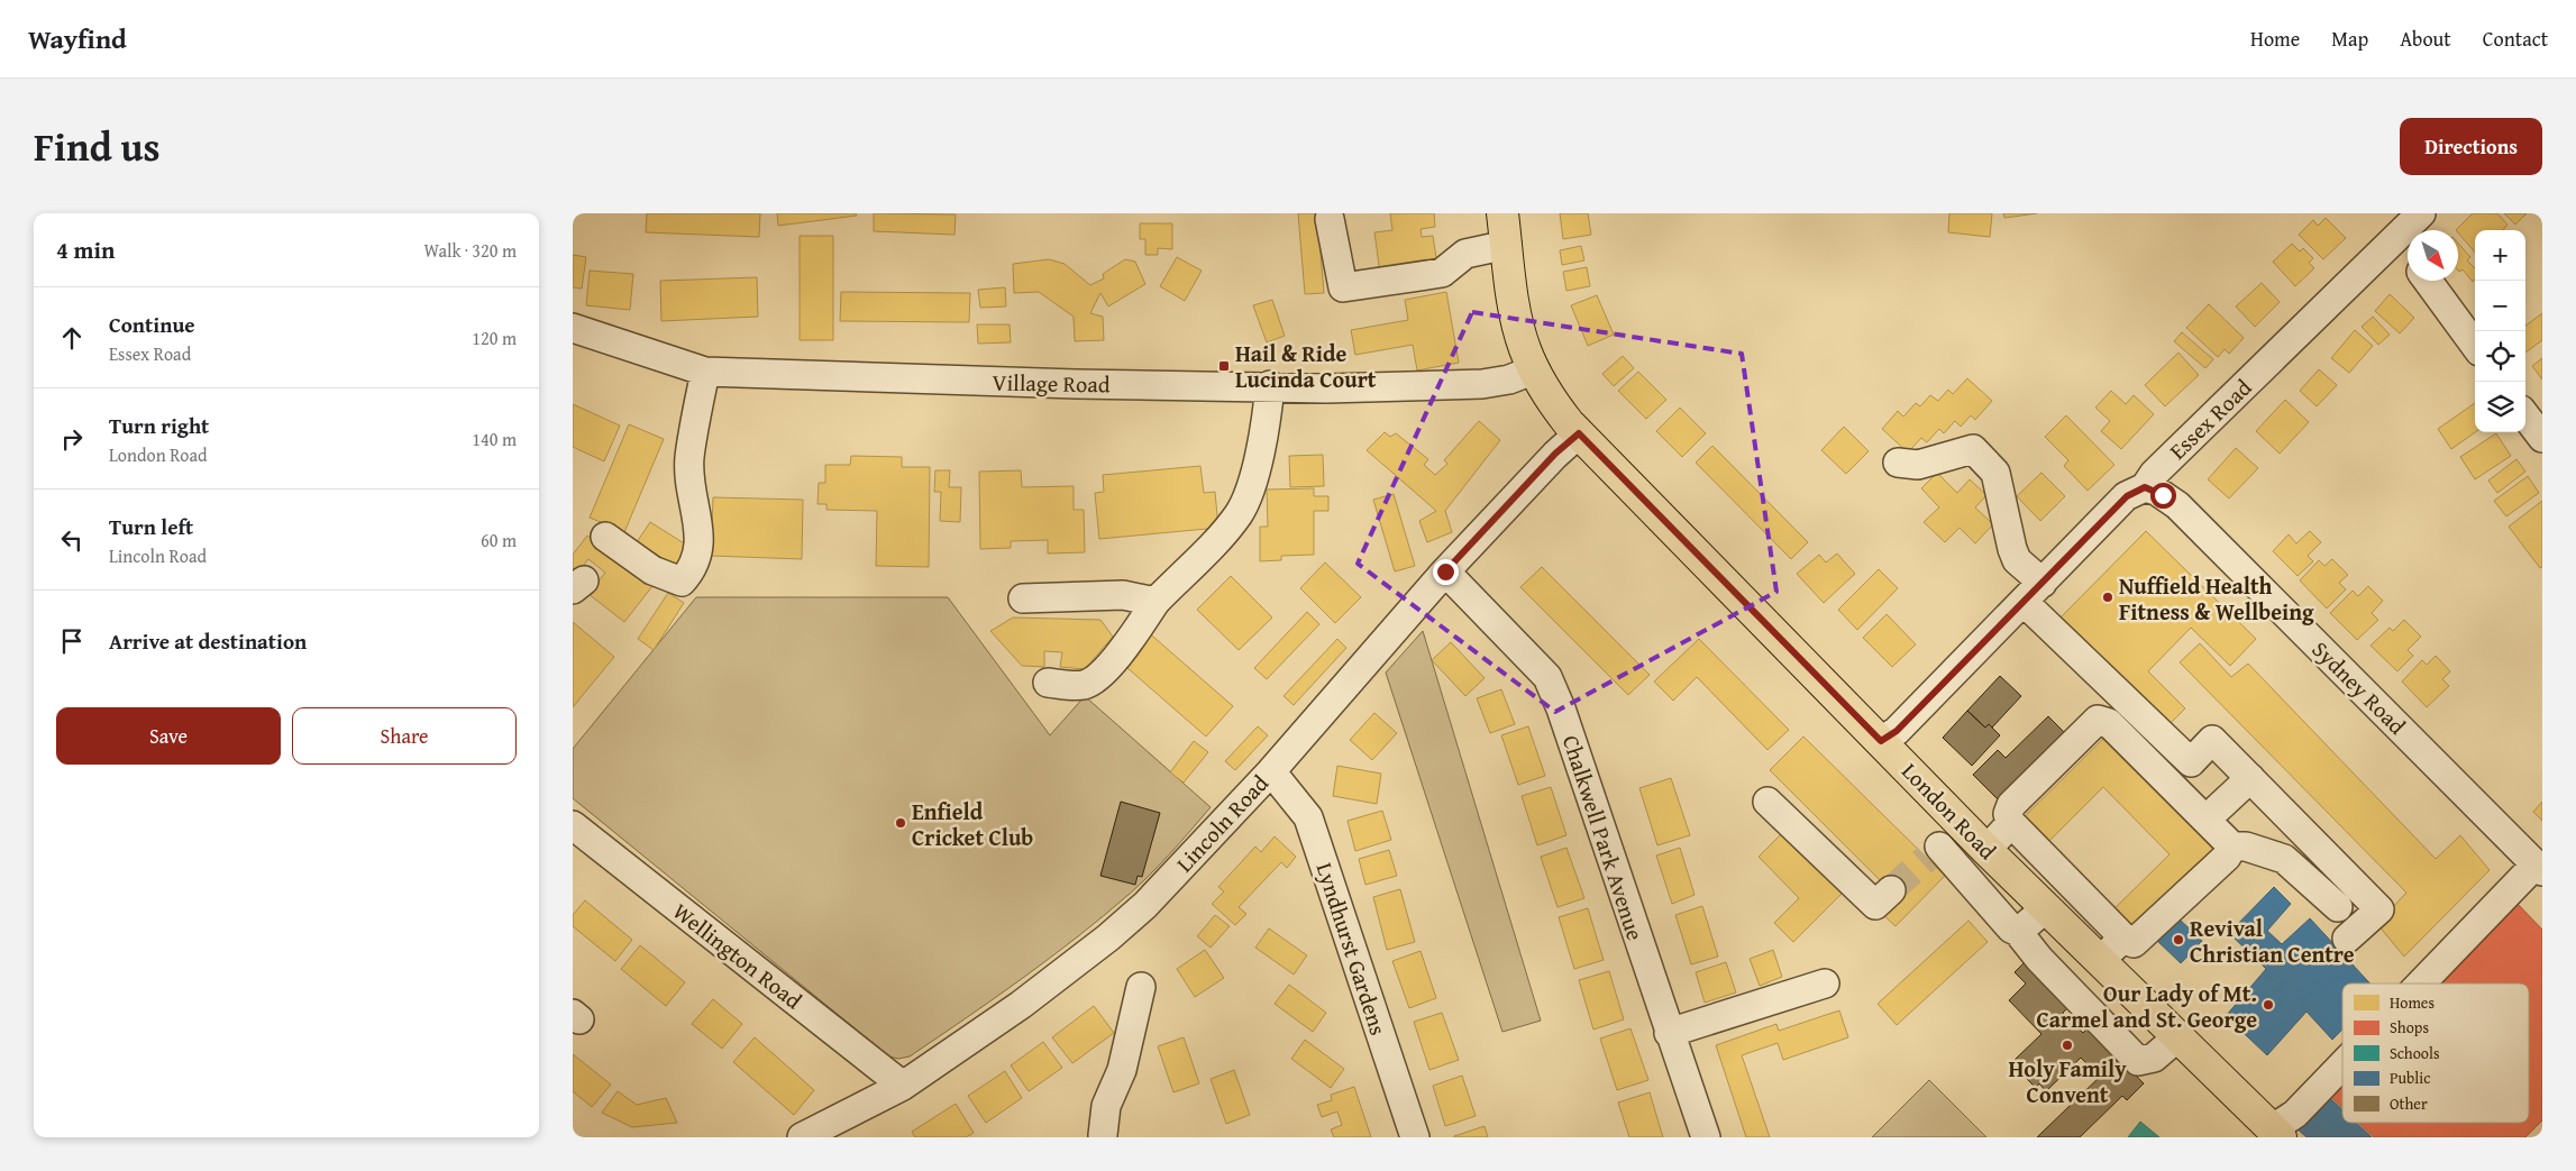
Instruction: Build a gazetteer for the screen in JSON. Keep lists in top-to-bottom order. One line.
{"streets":{"main road":["London Road"],"street":["Village Road","Essex Road","Sydney Road","Lincoln Road","Chalkwell Park Avenue","Lyndhurst Gardens","Wellington Road"]},"crossings":[["Village Road","London Road"],["Essex Road","Sydney Road"],["Essex Road","London Road"],["London Road","Lincoln Road"],["Lincoln Road","Chalkwell Park Avenue"],["Lincoln Road","Lyndhurst Gardens"],["Lincoln Road","Wellington Road"]],"places":{"transit":["Hail & Ride Lucinda Court"],"other":["Nuffield Health Fitness & Wellbeing","Enfield Cricket Club","Revival Christian Centre","Our Lady of Mt. Carmel and St. George","Holy Family Convent"]},"legend":["Homes","Shops","Schools","Public","Other"],"north":"bottom right","page":{"header":"Wayfind","nav":["Home","Map","About","Contact"],"title":"Find us","buttons":["Directions",["Save","Share"]],"heading":["4 min","Walk · 320 m"],"map_buttons":["+","−"],"list":[["Continue","Essex Road","120 m"],["Turn right","London Road","140 m"],["Turn left","Lincoln Road","60 m"],"Arrive at destination"]}}
